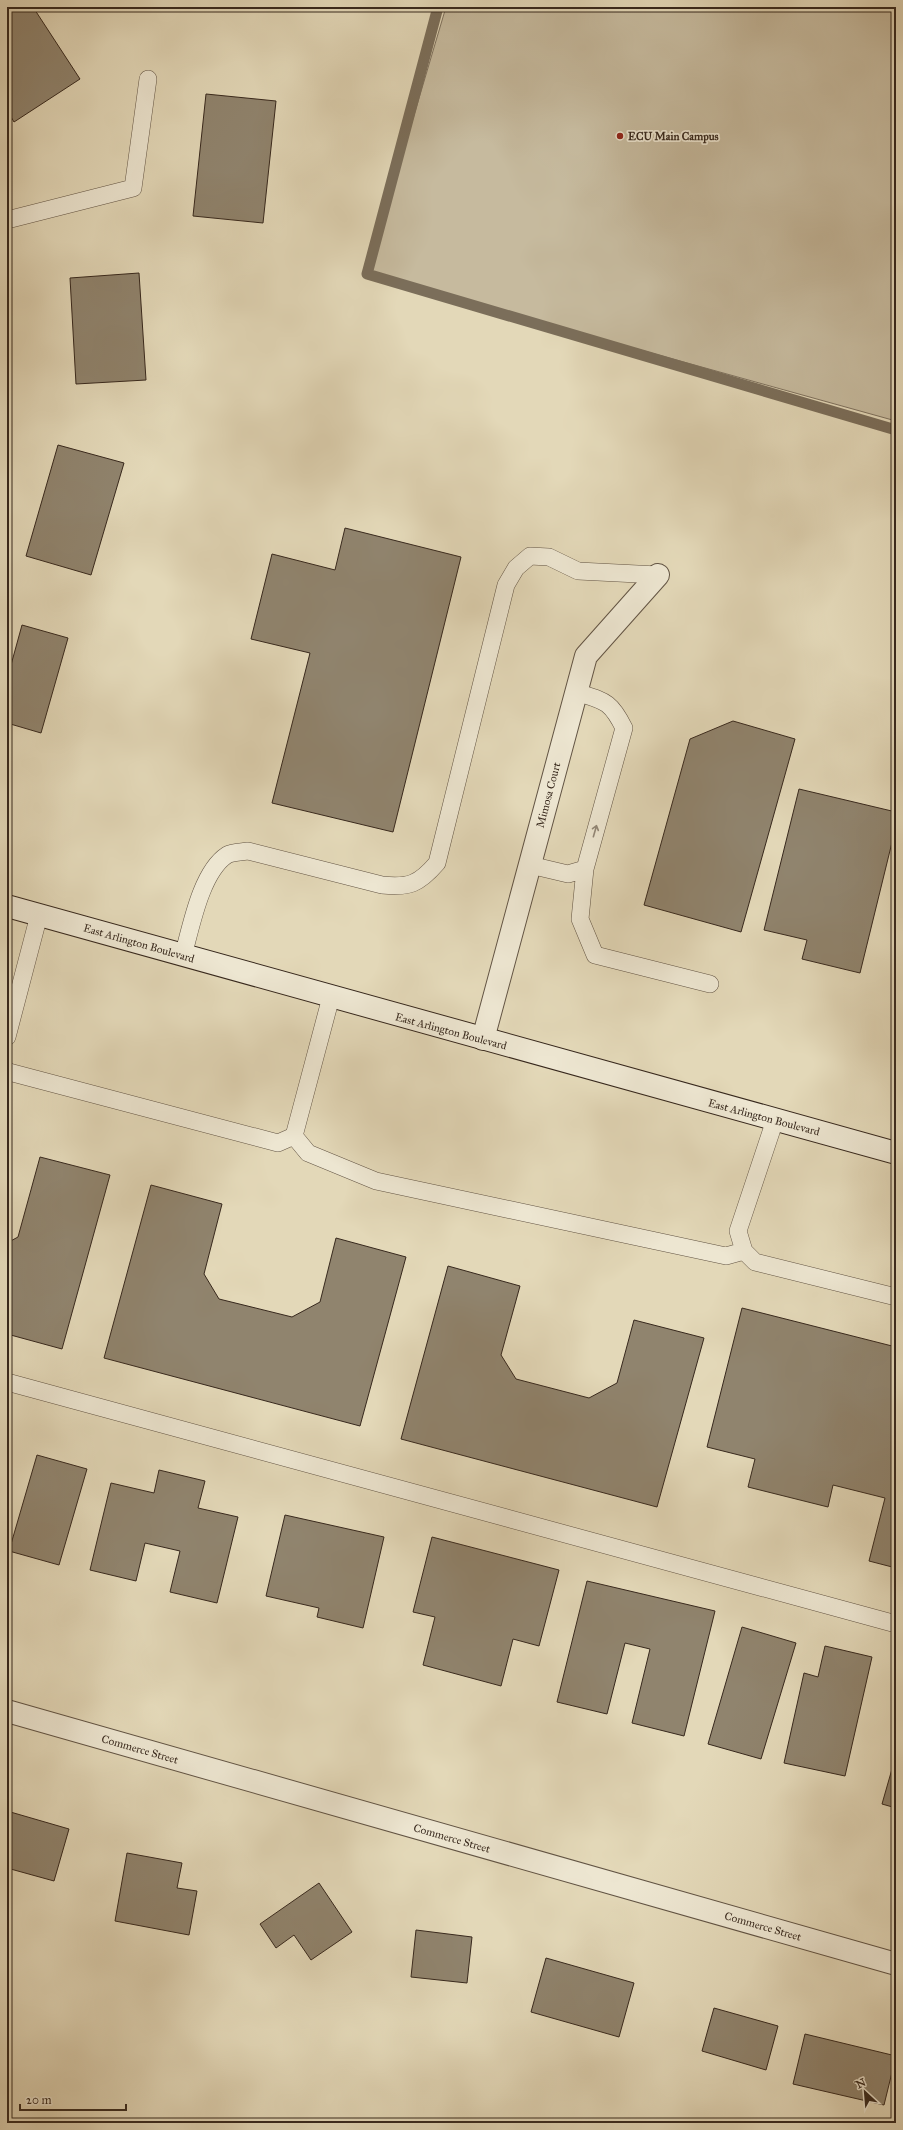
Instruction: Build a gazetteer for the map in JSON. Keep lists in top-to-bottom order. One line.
{"streets":{"street":["Mimosa Court","East Arlington Boulevard","Commerce Street"]},"crossings":[["Mimosa Court","East Arlington Boulevard"]],"places":["ECU Main Campus"],"scale_bar":"20 m","north":"top left"}
